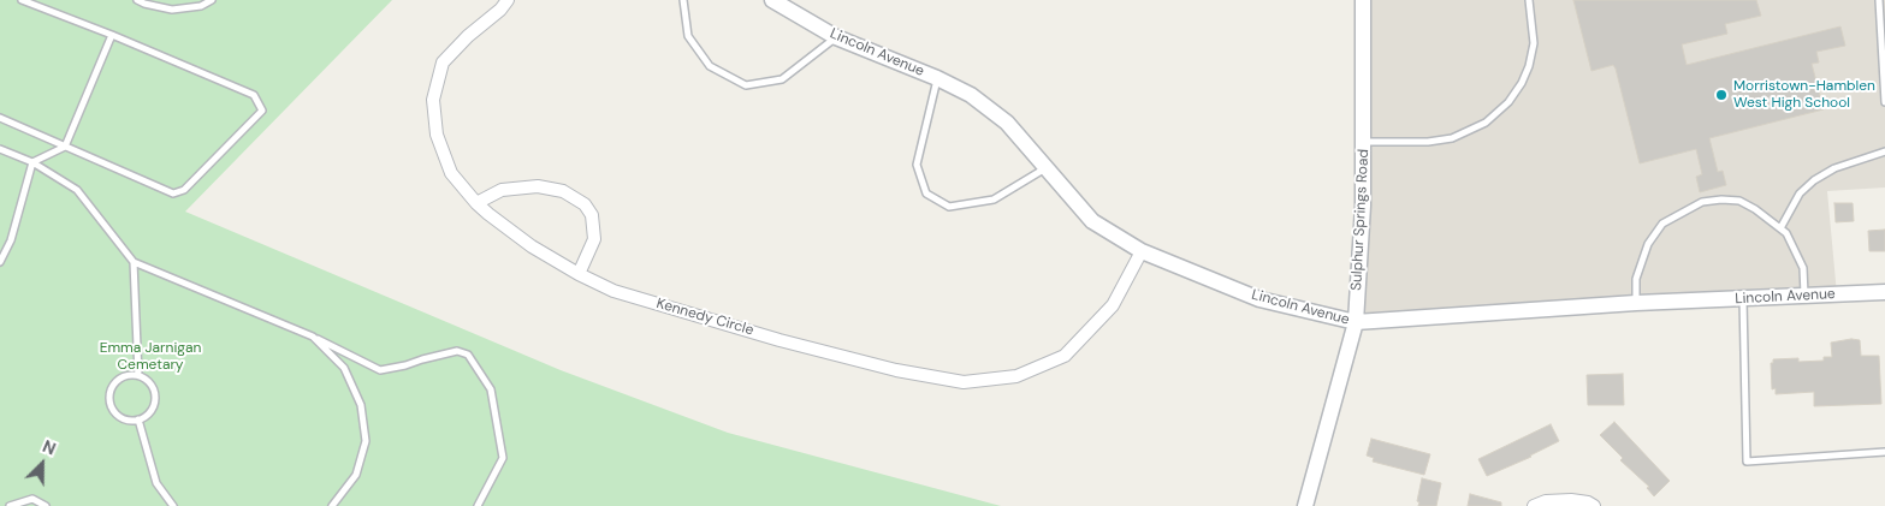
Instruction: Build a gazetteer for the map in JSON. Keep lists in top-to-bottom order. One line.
{"streets":{"street":["Lincoln Avenue","Sulphur Springs Road","Kennedy Circle"]},"crossings":[["Lincoln Avenue","Sulphur Springs Road"],["Lincoln Avenue","Kennedy Circle"]],"parks":["Emma Jarnigan Cemetary"],"places":["Morristown-Hamblen West High School"],"north":"top right"}
